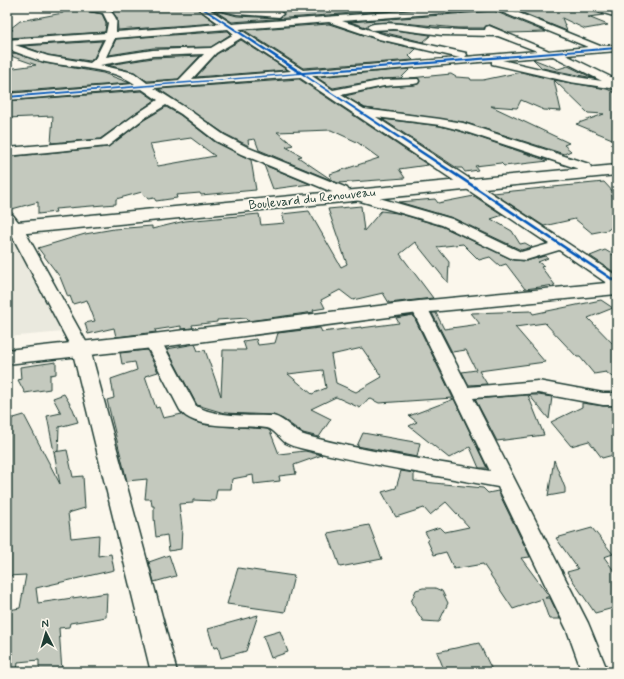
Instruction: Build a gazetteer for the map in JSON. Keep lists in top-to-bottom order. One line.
{"streets":{"main road":["Boulevard du Renouveau"]},"north":"top"}
